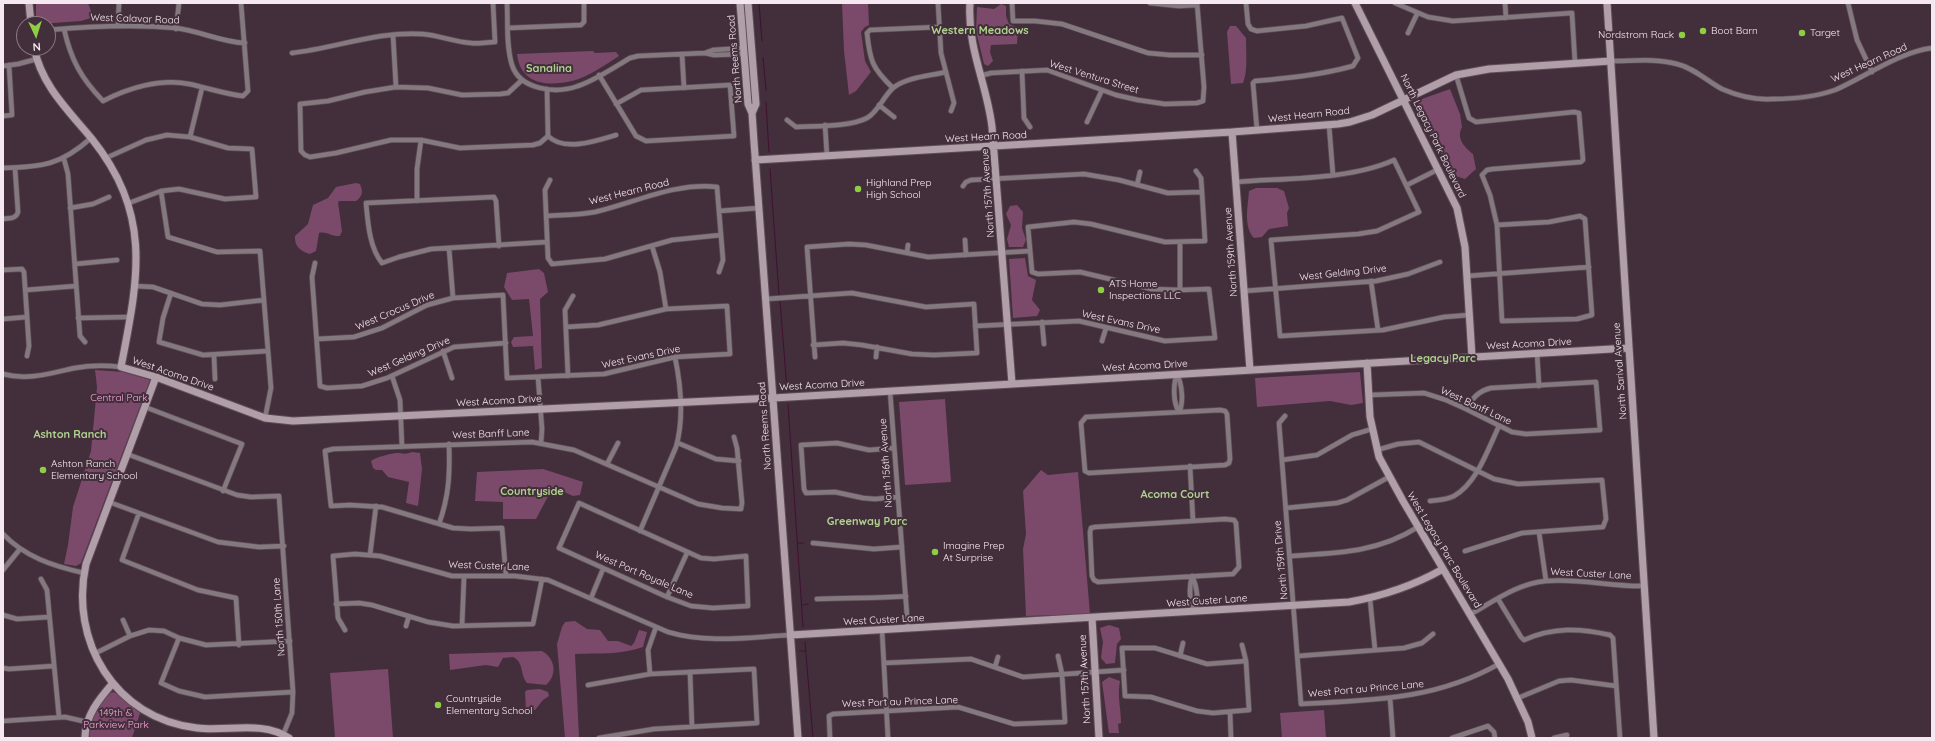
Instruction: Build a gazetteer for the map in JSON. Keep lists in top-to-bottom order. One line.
{"streets":{"street":["West Calavar Road","North Reems Road","West Hearn Road","West Ventura Street","North Legacy Park Boulevard","North 157th Avenue","North 159th Avenue","West Gelding Drive","West Crocus Drive","West Evans Drive","West Acoma Drive","North Sarival Avenue","West Banff Lane","North 156th Avenue","West Legacy Parc Boulevard","North 159th Drive","West Custer Lane","West Port Royale Lane","North 150th Lane","West Port au Prince Lane"]},"crossings":[["North Reems Road","West Hearn Road"],["North Reems Road","West Acoma Drive"],["North Reems Road","West Custer Lane"],["West Hearn Road","North Legacy Park Boulevard"],["West Hearn Road","North 157th Avenue"],["West Hearn Road","North 159th Avenue"],["West Hearn Road","North Sarival Avenue"],["West Ventura Street","North 157th Avenue"],["North Legacy Park Boulevard","West Acoma Drive"],["North 157th Avenue","West Evans Drive"],["North 157th Avenue","West Acoma Drive"],["North 157th Avenue","West Custer Lane"],["North 159th Avenue","West Gelding Drive"],["North 159th Avenue","West Acoma Drive"],["West Gelding Drive","West Crocus Drive"],["West Gelding Drive","West Evans Drive"],["West Crocus Drive","West Evans Drive"],["West Acoma Drive","North Sarival Avenue"],["West Acoma Drive","North 156th Avenue"],["West Acoma Drive","West Legacy Parc Boulevard"],["North Sarival Avenue","West Custer Lane"],["West Banff Lane","West Legacy Parc Boulevard"],["North 156th Avenue","West Custer Lane"],["West Legacy Parc Boulevard","West Custer Lane"],["West Legacy Parc Boulevard","West Port au Prince Lane"],["North 159th Drive","West Custer Lane"],["North 159th Drive","West Port au Prince Lane"]],"districts":["Western Meadows","Sanalina","Legacy Parc","Ashton Ranch","Countryside","Acoma Court","Greenway Parc"],"parks":["Central Park","149th & Parkview Park"],"places":["Boot Barn","Target","Nordstrom Rack","Highland Prep High School","ATS Home Inspections LLC","Ashton Ranch Elementary School","Imagine Prep At Surprise","Countryside Elementary School"],"north":"bottom"}
